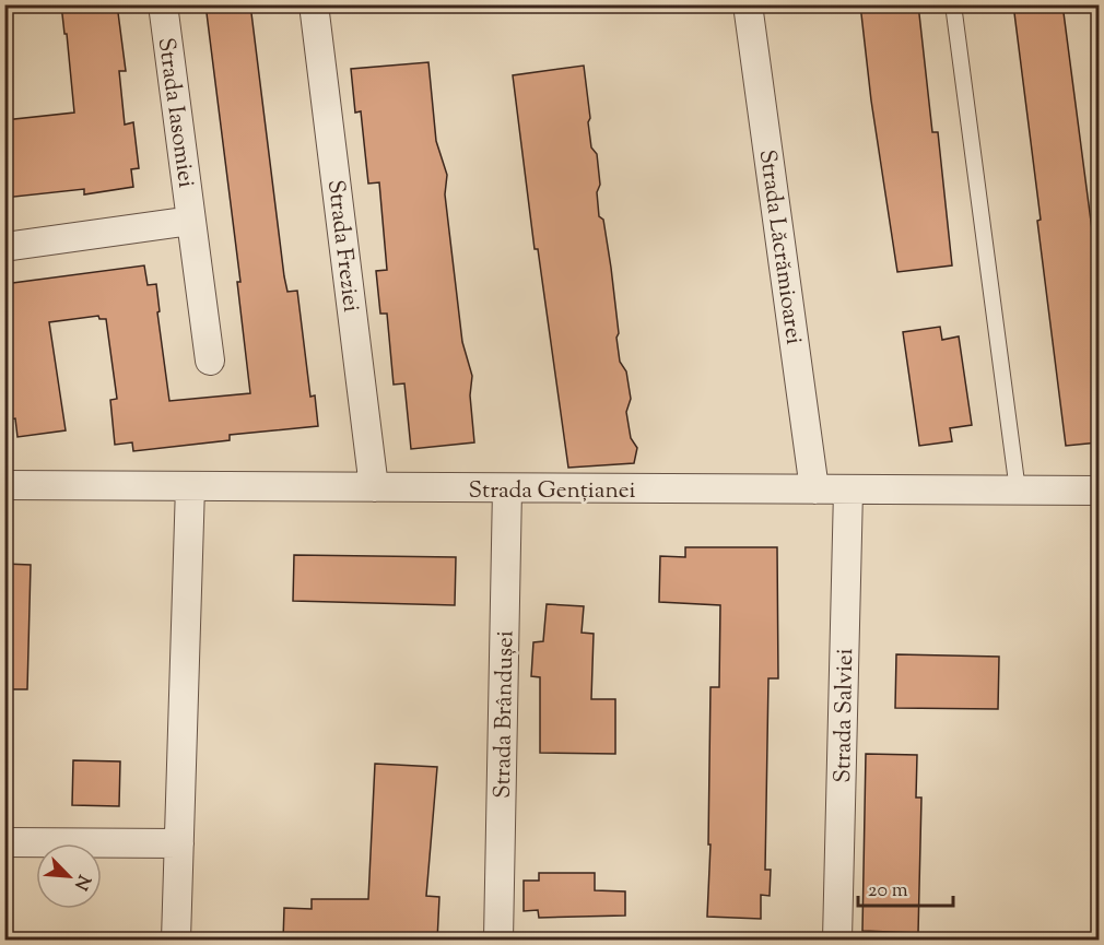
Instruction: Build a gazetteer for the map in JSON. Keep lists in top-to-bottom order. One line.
{"streets":{"street":["Strada Iasomiei","Strada Freziei","Strada Lăcrămioarei","Strada Gențianei","Strada Brândușei","Strada Salviei"]},"crossings":[["Strada Freziei","Strada Gențianei"],["Strada Lăcrămioarei","Strada Gențianei"],["Strada Gențianei","Strada Brândușei"],["Strada Gențianei","Strada Salviei"]],"scale_bar":"20 m","north":"bottom right"}
